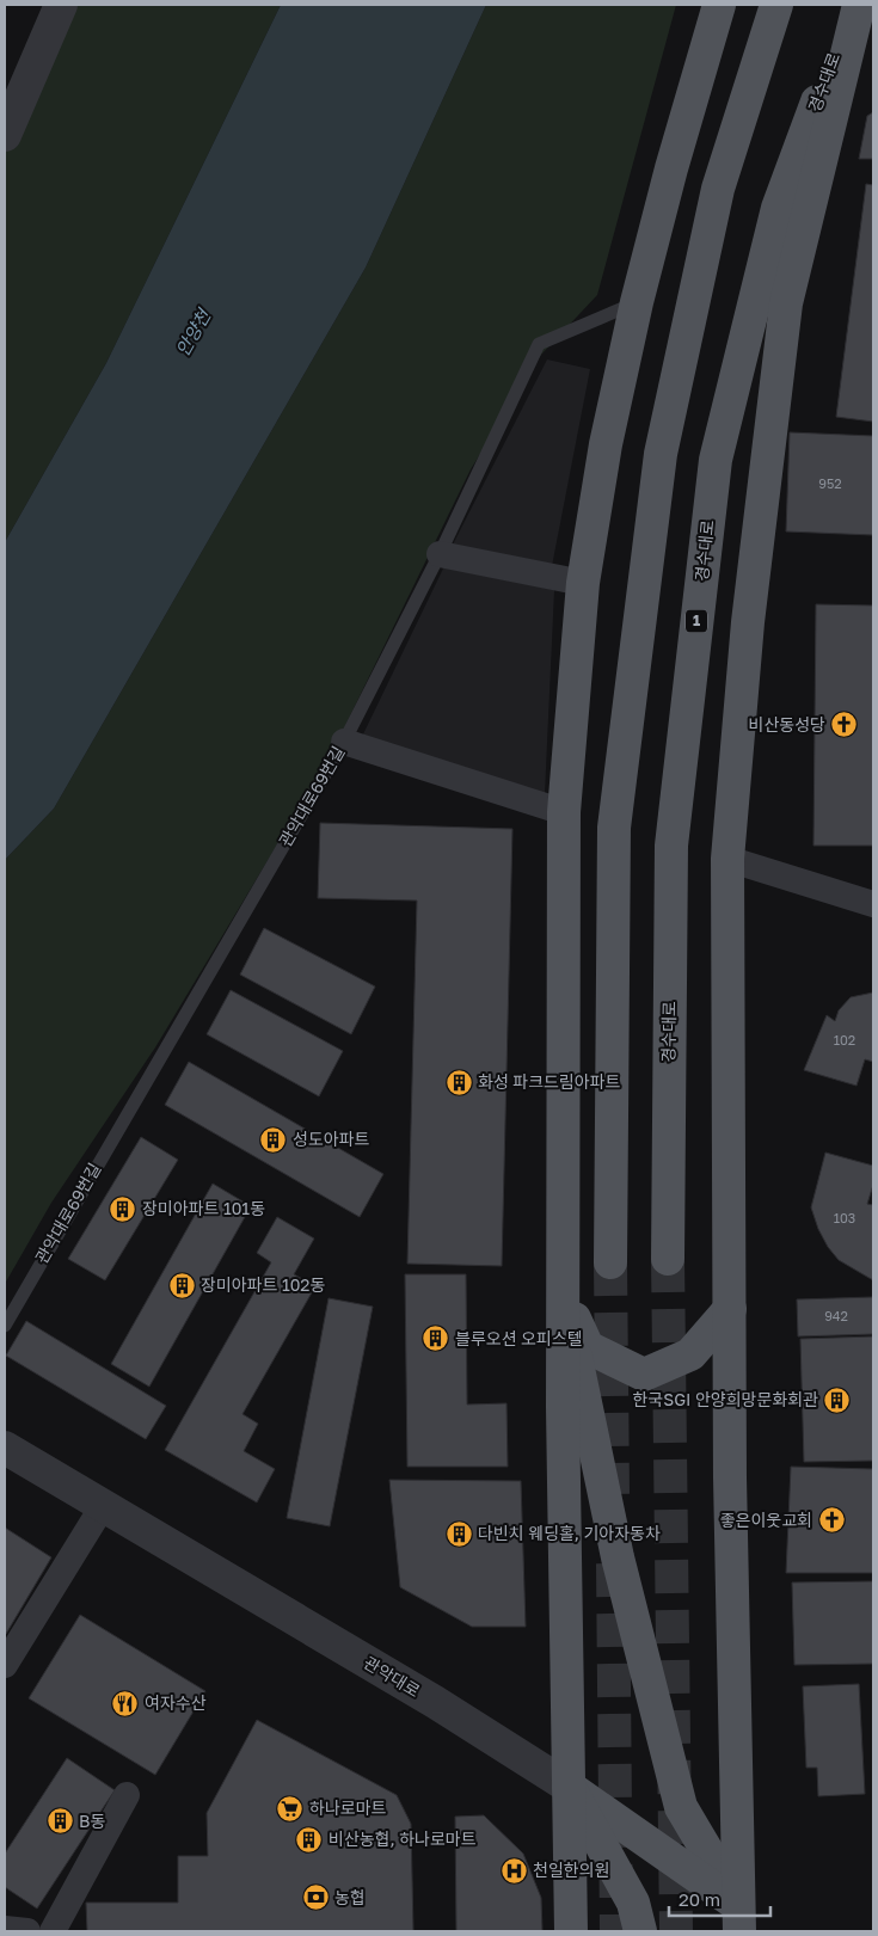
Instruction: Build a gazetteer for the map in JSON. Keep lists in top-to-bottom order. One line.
{"streets":{"main road":["경수대로","1","관악대로"],"lane":["관악대로69번길"]},"water":["안양천"],"places":{"church":["비산동성당","좋은이웃교회"],"building":["화성 파크드림아파트","성도아파트","장미아파트 101동","장미아파트 102동","블루오션 오피스텔","한국SGI 안양희망문화회관","다빈치 웨딩홀, 기아자동차","B동","비산농협, 하나로마트"],"restaurant":["여자수산"],"supermarket":["하나로마트"],"hospital":["천일한의원"],"bank":["농협"]},"house_numbers":["952","102","103","942"],"scale_bar":"20 m"}
